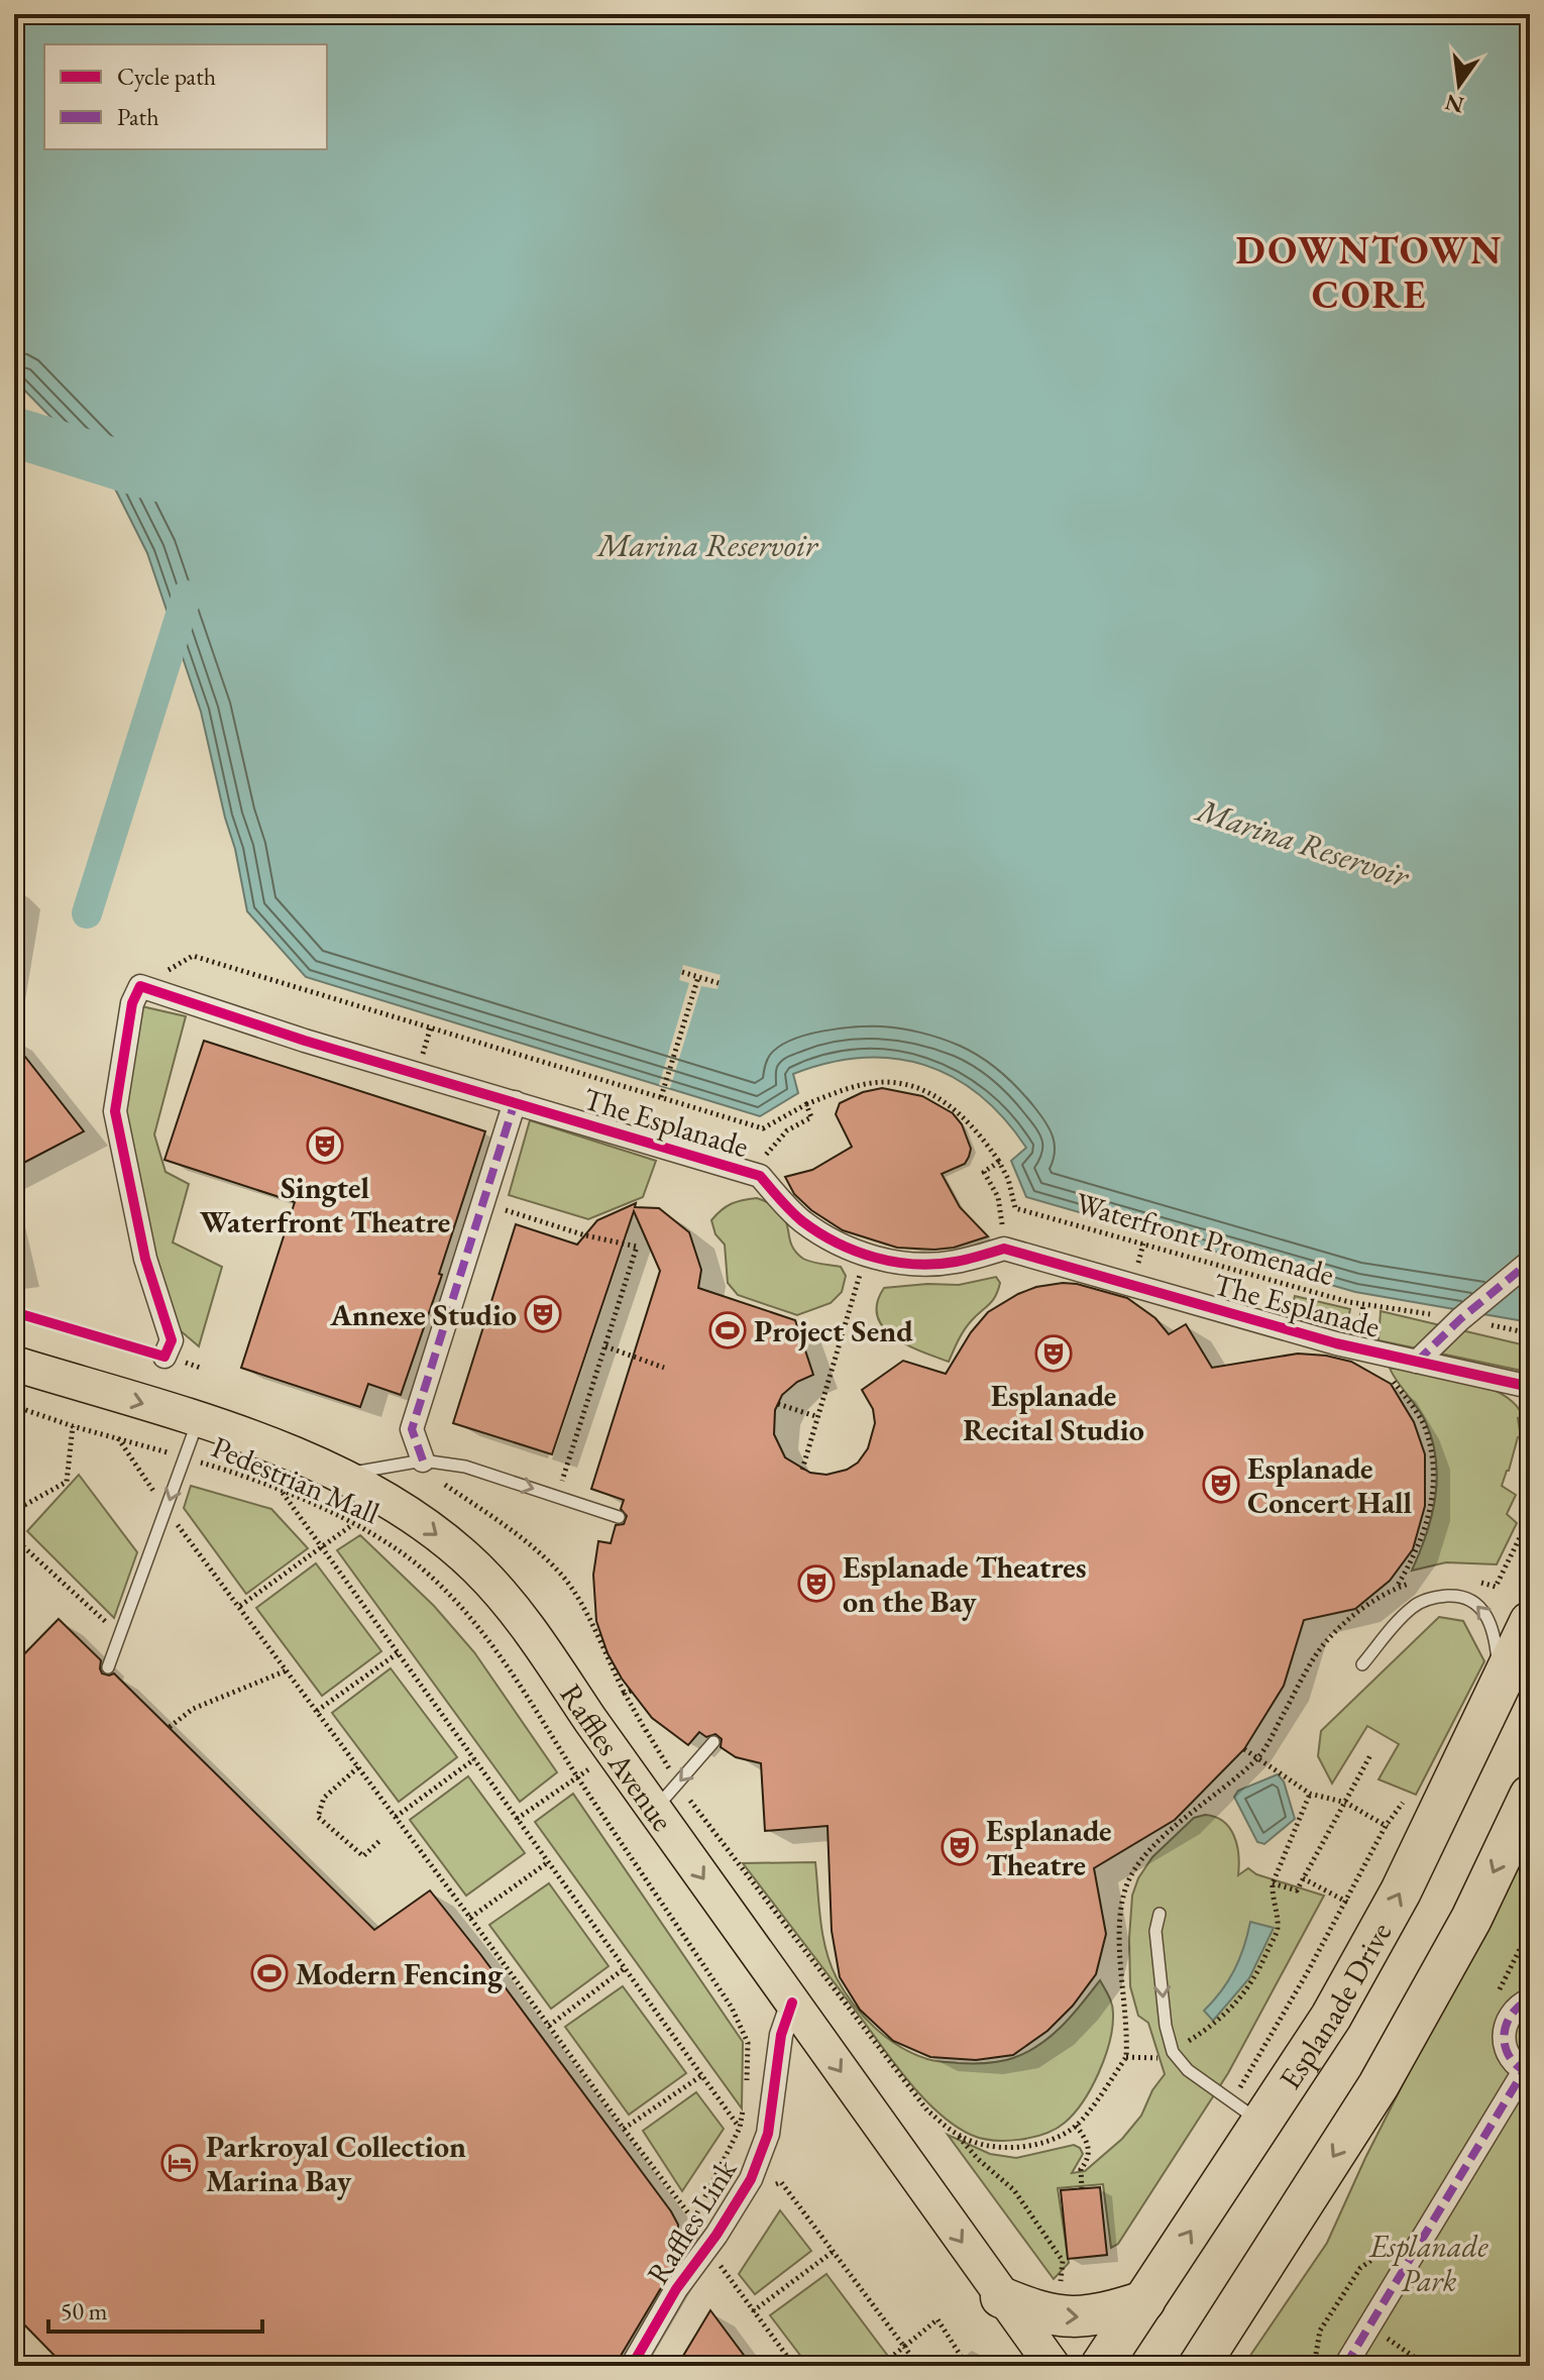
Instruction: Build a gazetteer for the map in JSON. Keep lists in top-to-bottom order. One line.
{"streets":{"highway":["Esplanade Drive"],"main road":["Raffles Avenue"],"street":["The Esplanade","Raffles Link"],"path":["Waterfront Promenade","Pedestrian Mall"]},"crossings":[["Raffles Avenue","Raffles Link"]],"one_way":["Raffles Avenue"],"districts":["DOWNTOWN CORE"],"water":["Marina Reservoir"],"parks":["Esplanade Park"],"places":{"theatre":["Singtel Waterfront Theatre","Annexe Studio","Esplanade Recital Studio","Esplanade Concert Hall","Esplanade Theatres on the Bay","Esplanade Theatre"],"sports":["Project Send","Modern Fencing"],"hotel":["Parkroyal Collection Marina Bay"]},"legend":["Cycle path","Path"],"scale_bar":"50 m","north":"bottom"}
